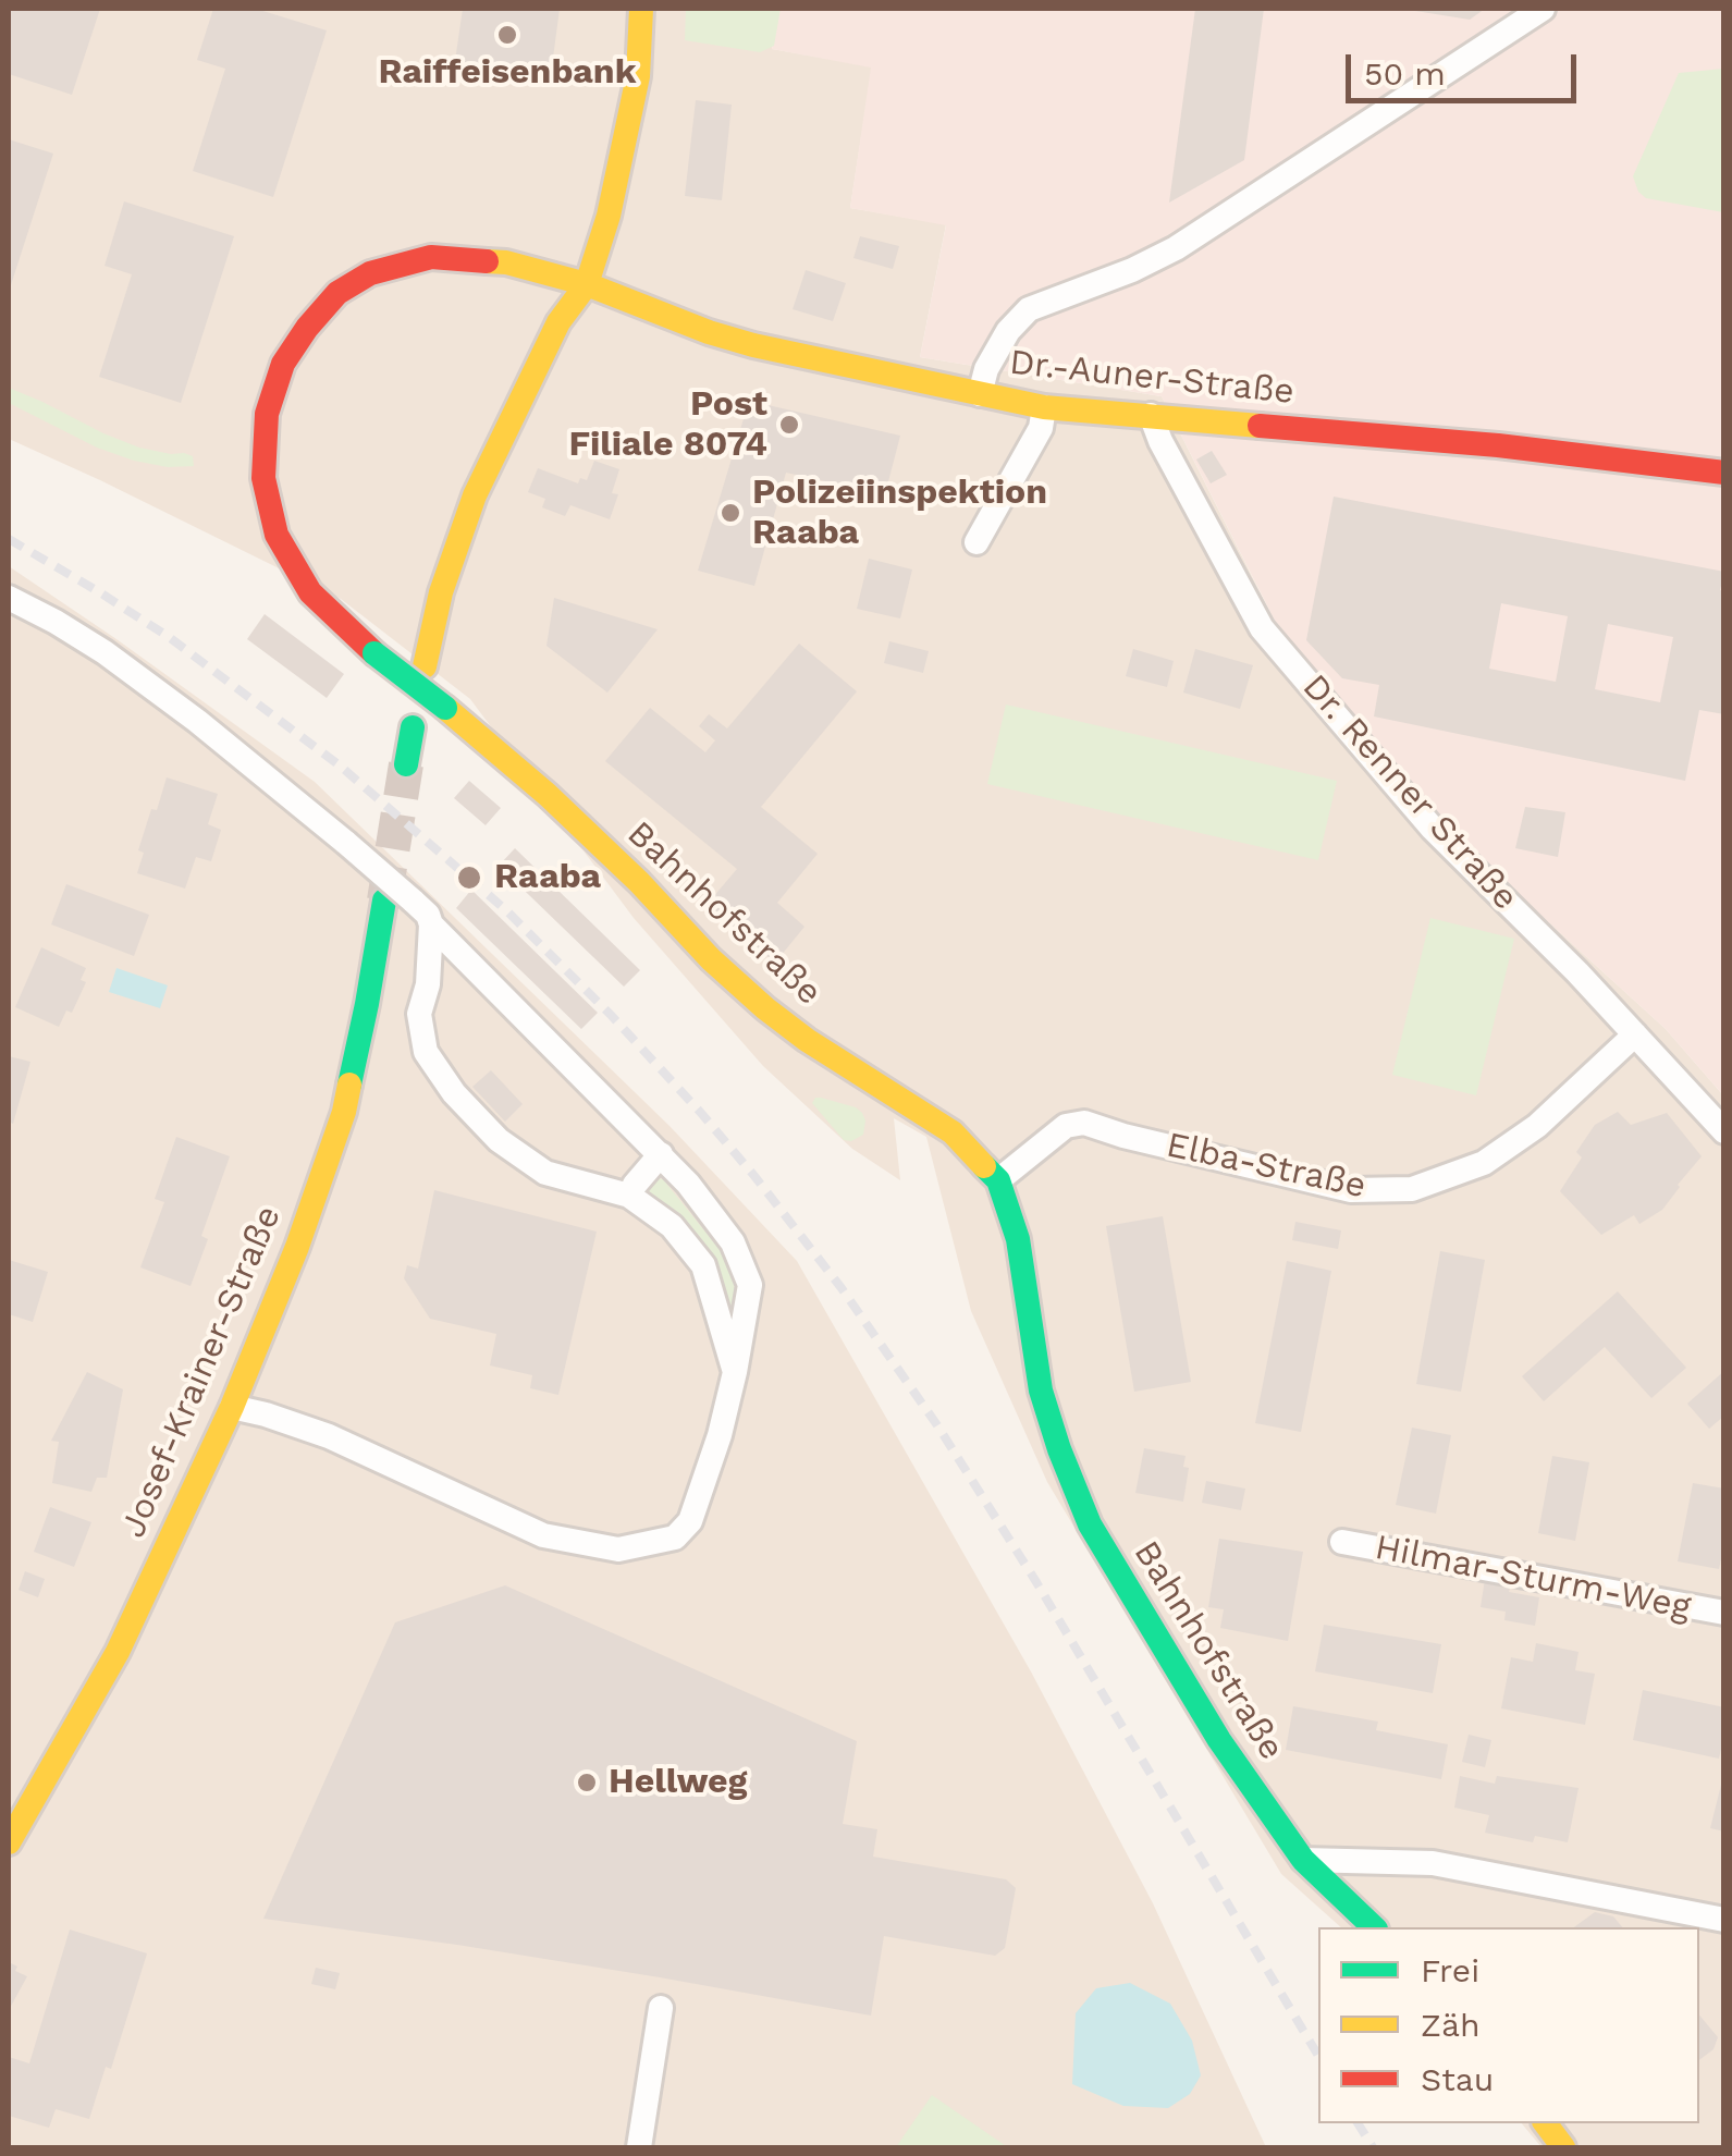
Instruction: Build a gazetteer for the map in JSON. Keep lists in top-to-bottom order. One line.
{"streets":{"main road":["Dr.-Auner-Straße","Bahnhofstraße","Josef-Krainer-Straße"],"street":["Dr. Renner Straße","Elba-Straße","Hilmar-Sturm-Weg"]},"crossings":[["Dr.-Auner-Straße","Dr. Renner Straße"],["Dr.-Auner-Straße","Bahnhofstraße"],["Dr. Renner Straße","Elba-Straße"],["Bahnhofstraße","Elba-Straße"]],"places":["Raiffeisenbank","Post Filiale 8074","Polizeiinspektion Raaba","Raaba","Hellweg"],"legend":["Frei","Zäh","Stau"],"scale_bar":"50 m"}
